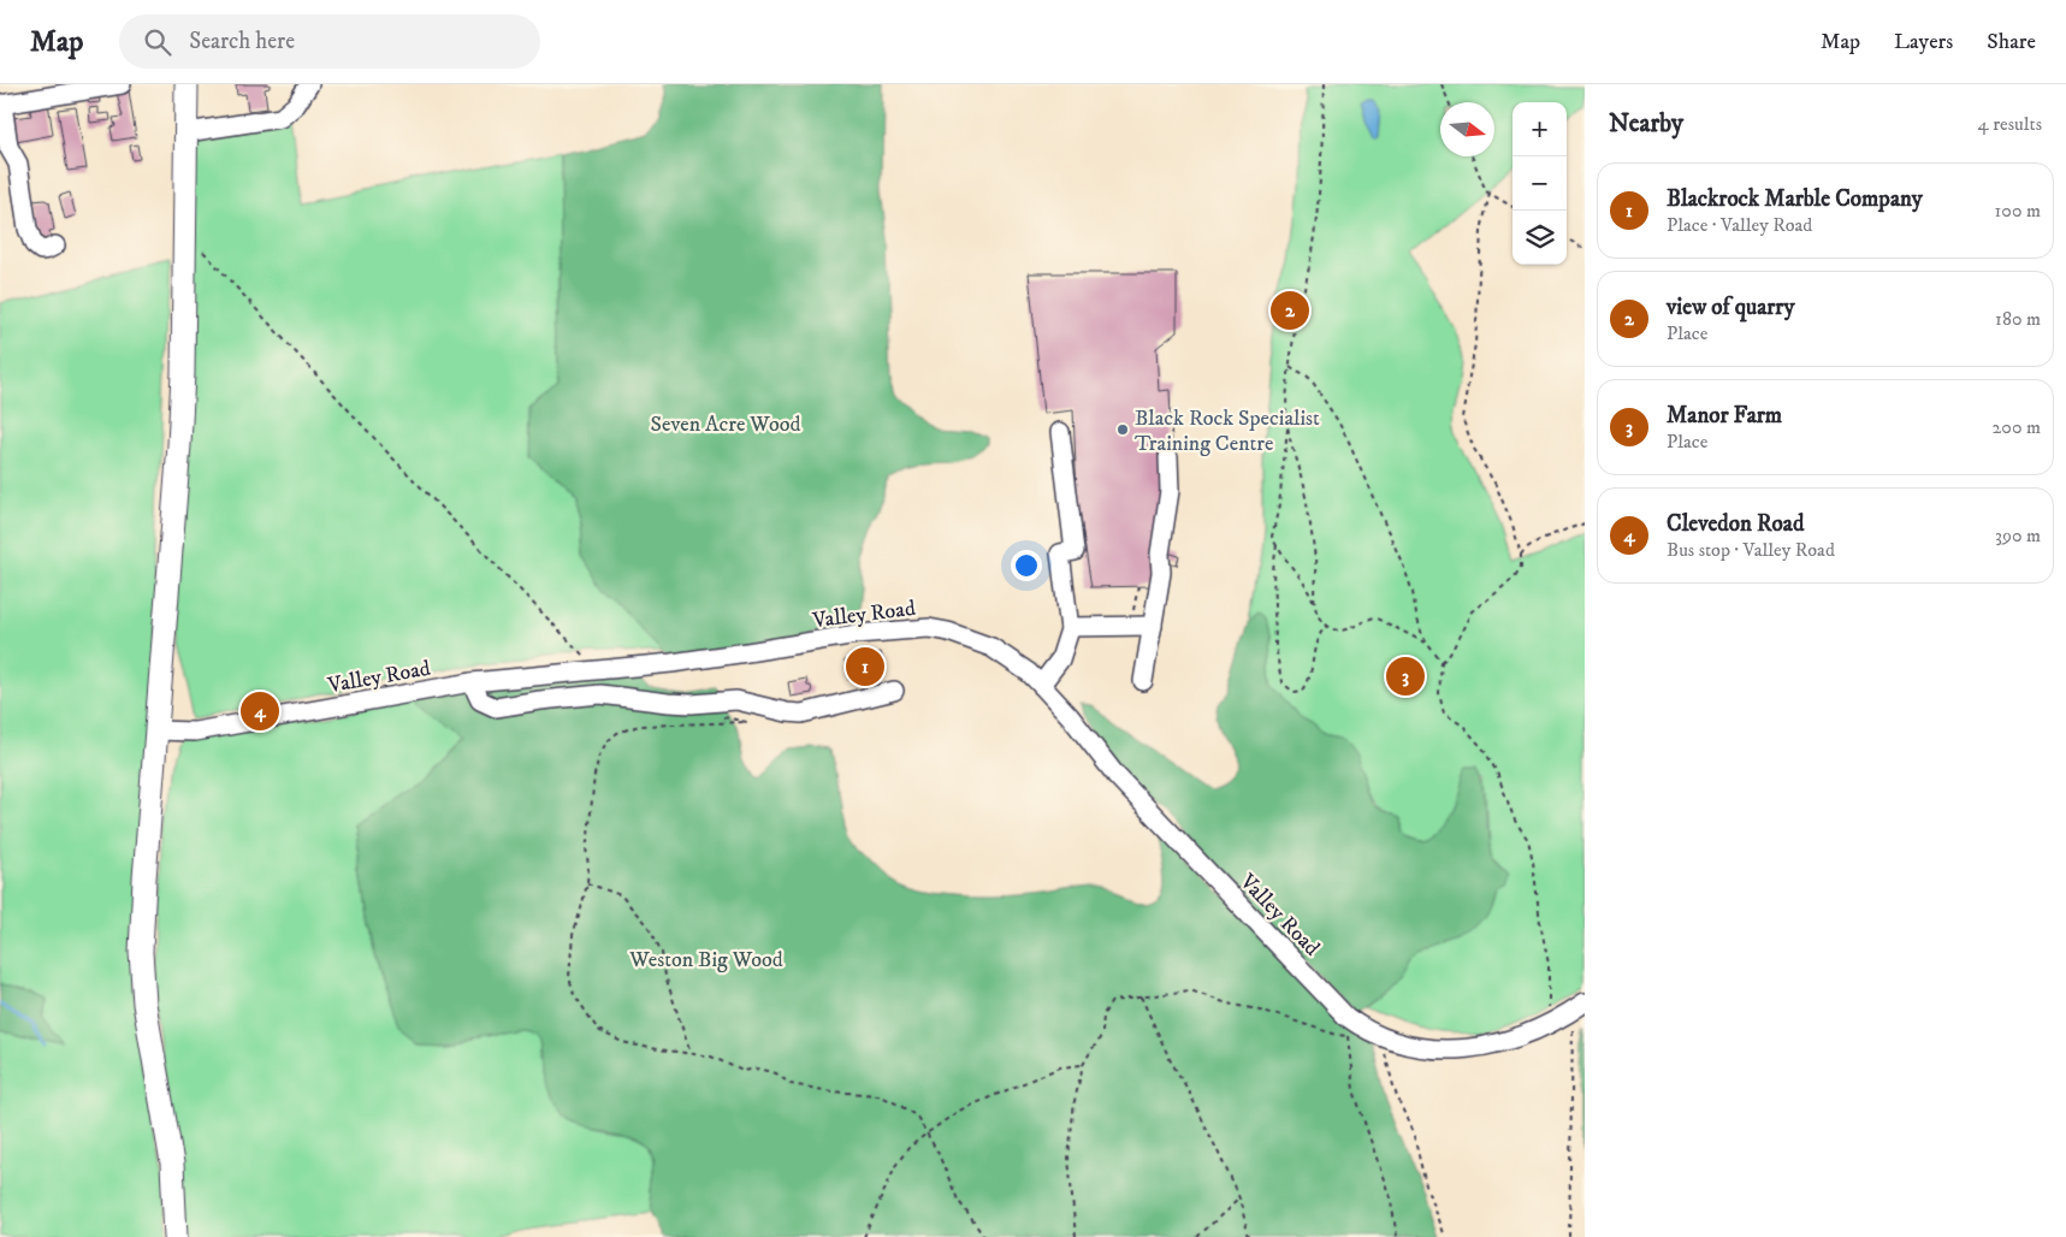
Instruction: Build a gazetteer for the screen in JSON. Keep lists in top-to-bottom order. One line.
{"streets":{"street":["Valley Road"]},"parks":["Seven Acre Wood","Weston Big Wood"],"places":["Black Rock Specialist Training Centre"],"north":"right","page":{"header":"Map","search":"Search here","nav":["Map","Layers","Share"],"heading":["Nearby","4 results"],"map_buttons":["+","−"],"list":[{"mark":"1","name":"Blackrock Marble Company","note":"Place · Valley Road","value":"100 m"},{"mark":"2","name":"view of quarry","note":"Place","value":"180 m"},{"mark":"3","name":"Manor Farm","note":"Place","value":"200 m"},{"mark":"4","name":"Clevedon Road","note":"Bus stop · Valley Road","value":"390 m"}],"pins":["2","1","3","4"]}}
